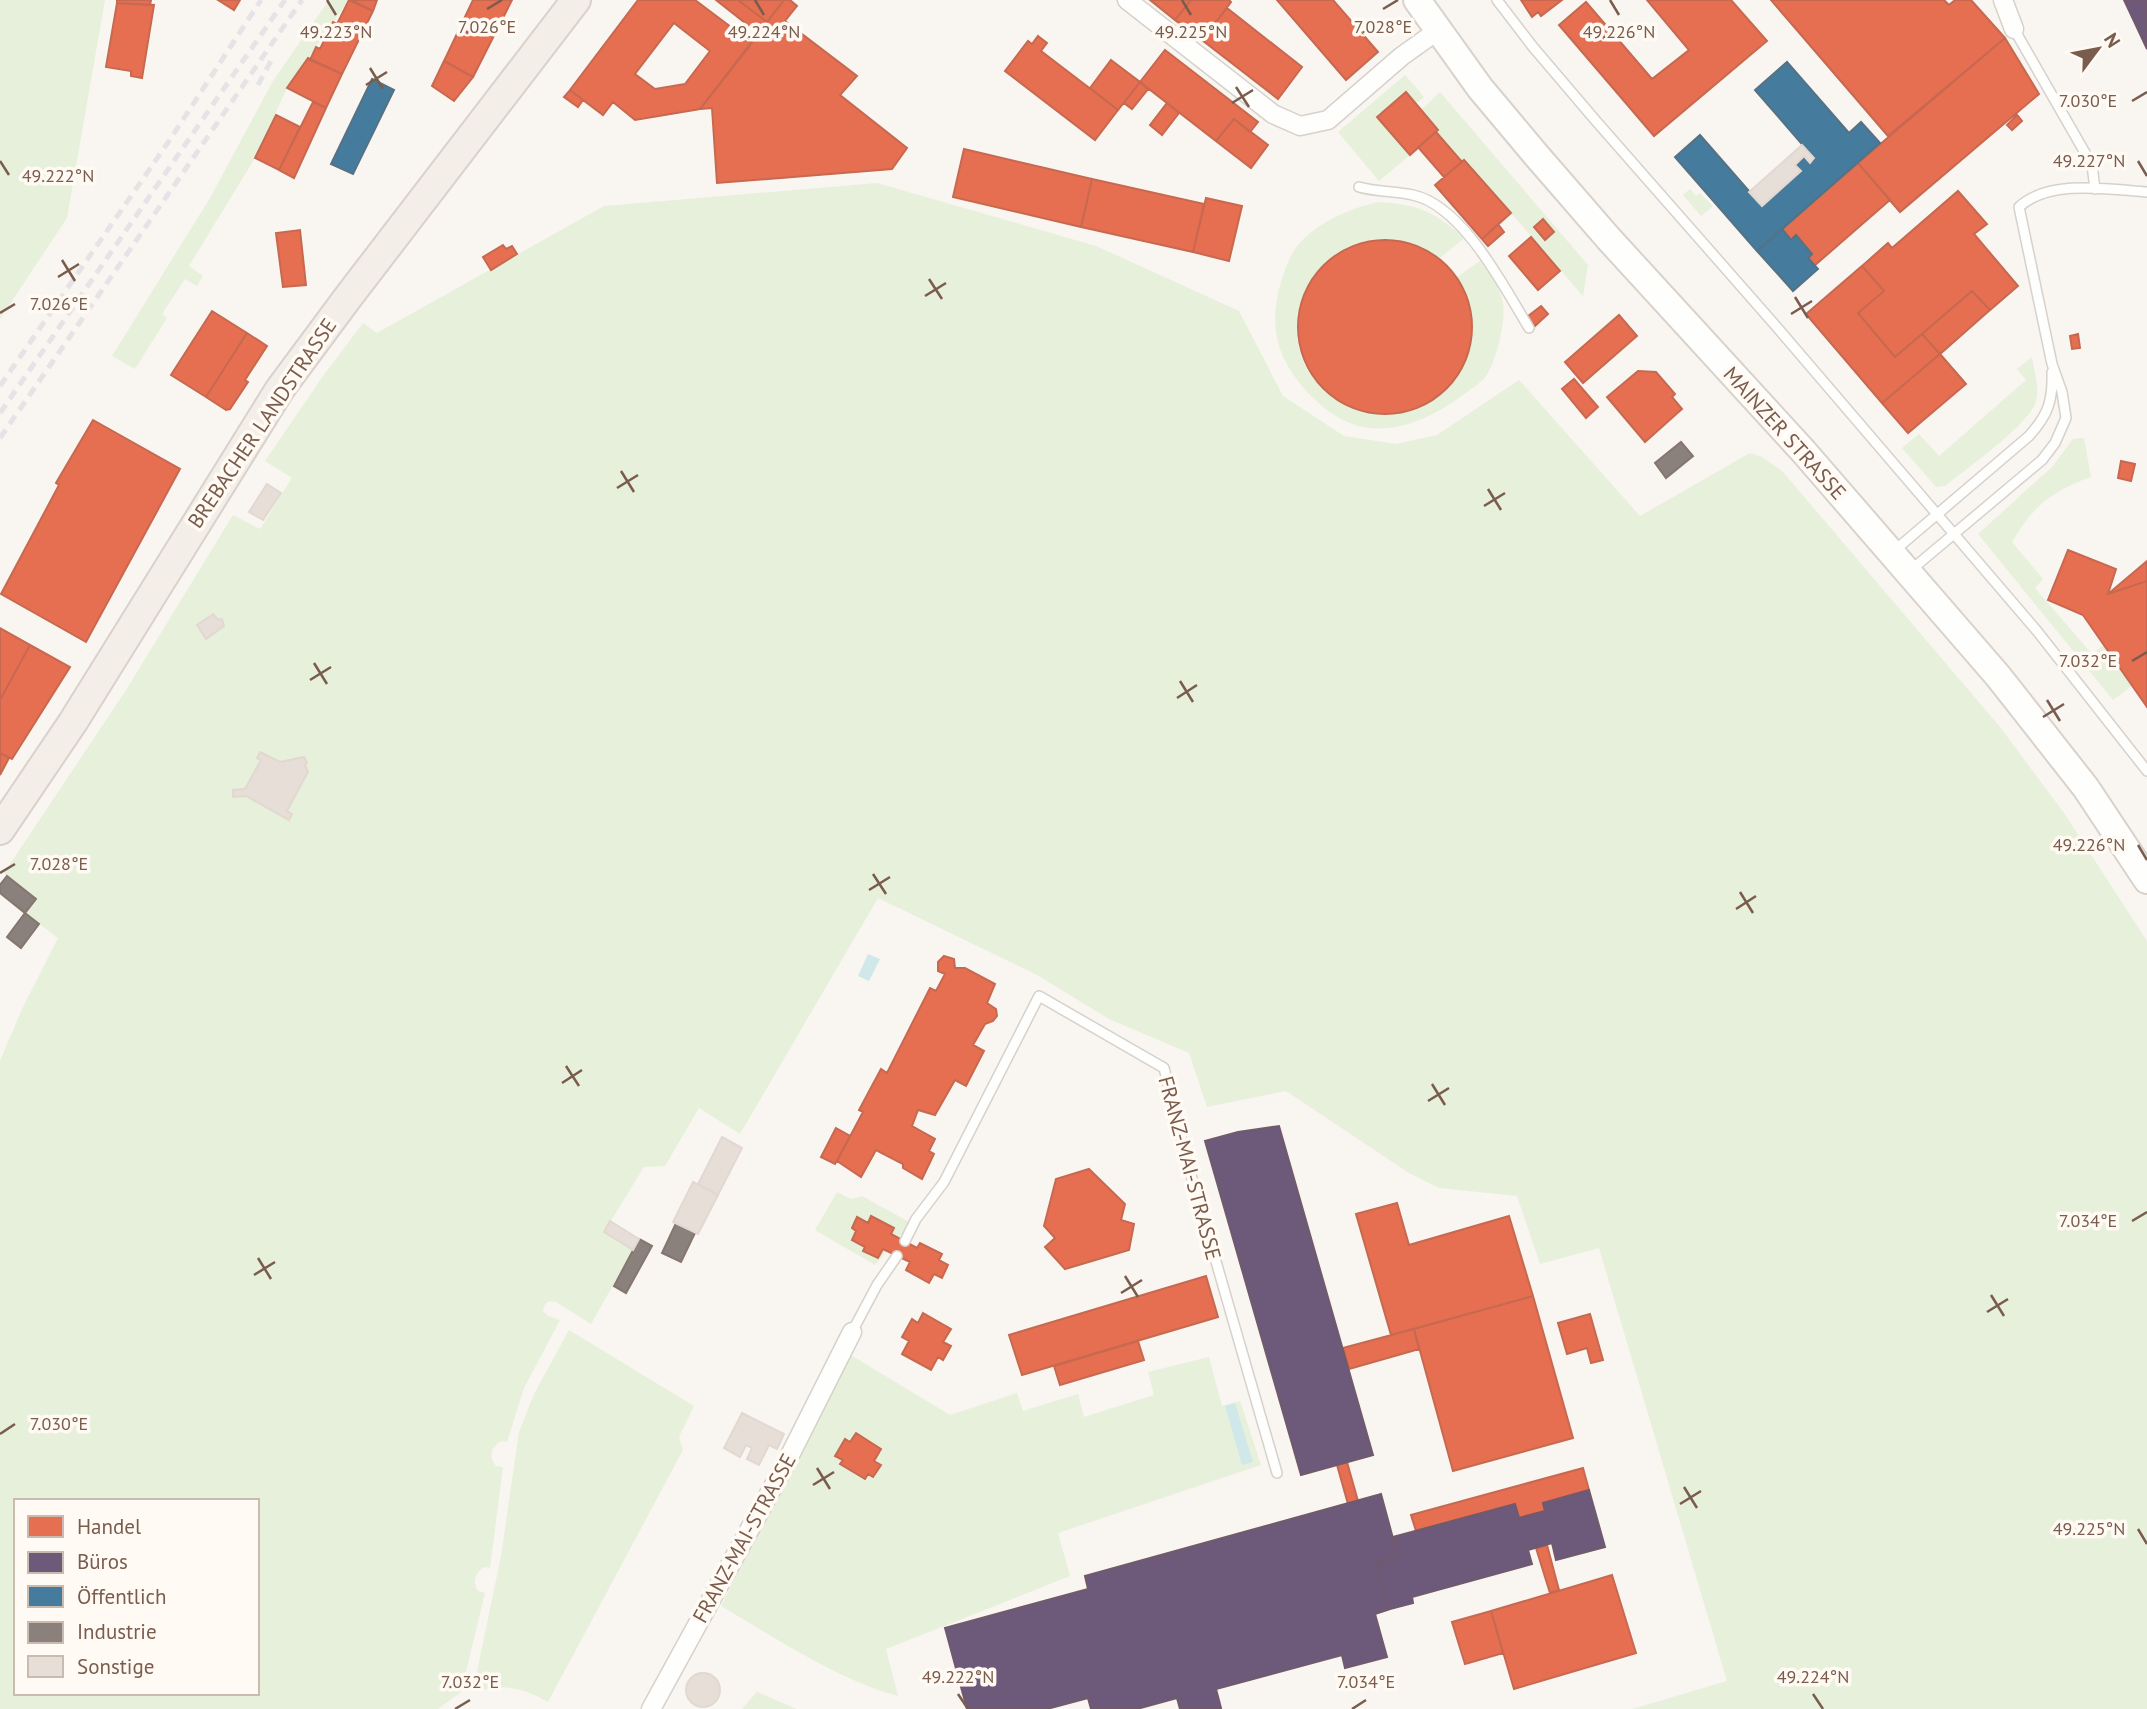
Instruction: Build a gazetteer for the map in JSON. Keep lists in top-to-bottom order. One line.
{"streets":{"main road":["BREBACHER LANDSTRASSE","MAINZER STRASSE"],"street":["FRANZ-MAI-STRASSE"]},"legend":["Handel","Büros","Öffentlich","Industrie","Sonstige"],"north":"top right","coordinates":["7.028°E","7.026°E","49.223°N","49.224°N","49.225°N","49.226°N","7.030°E","49.227°N","49.222°N","7.032°E","7.034°E"]}
